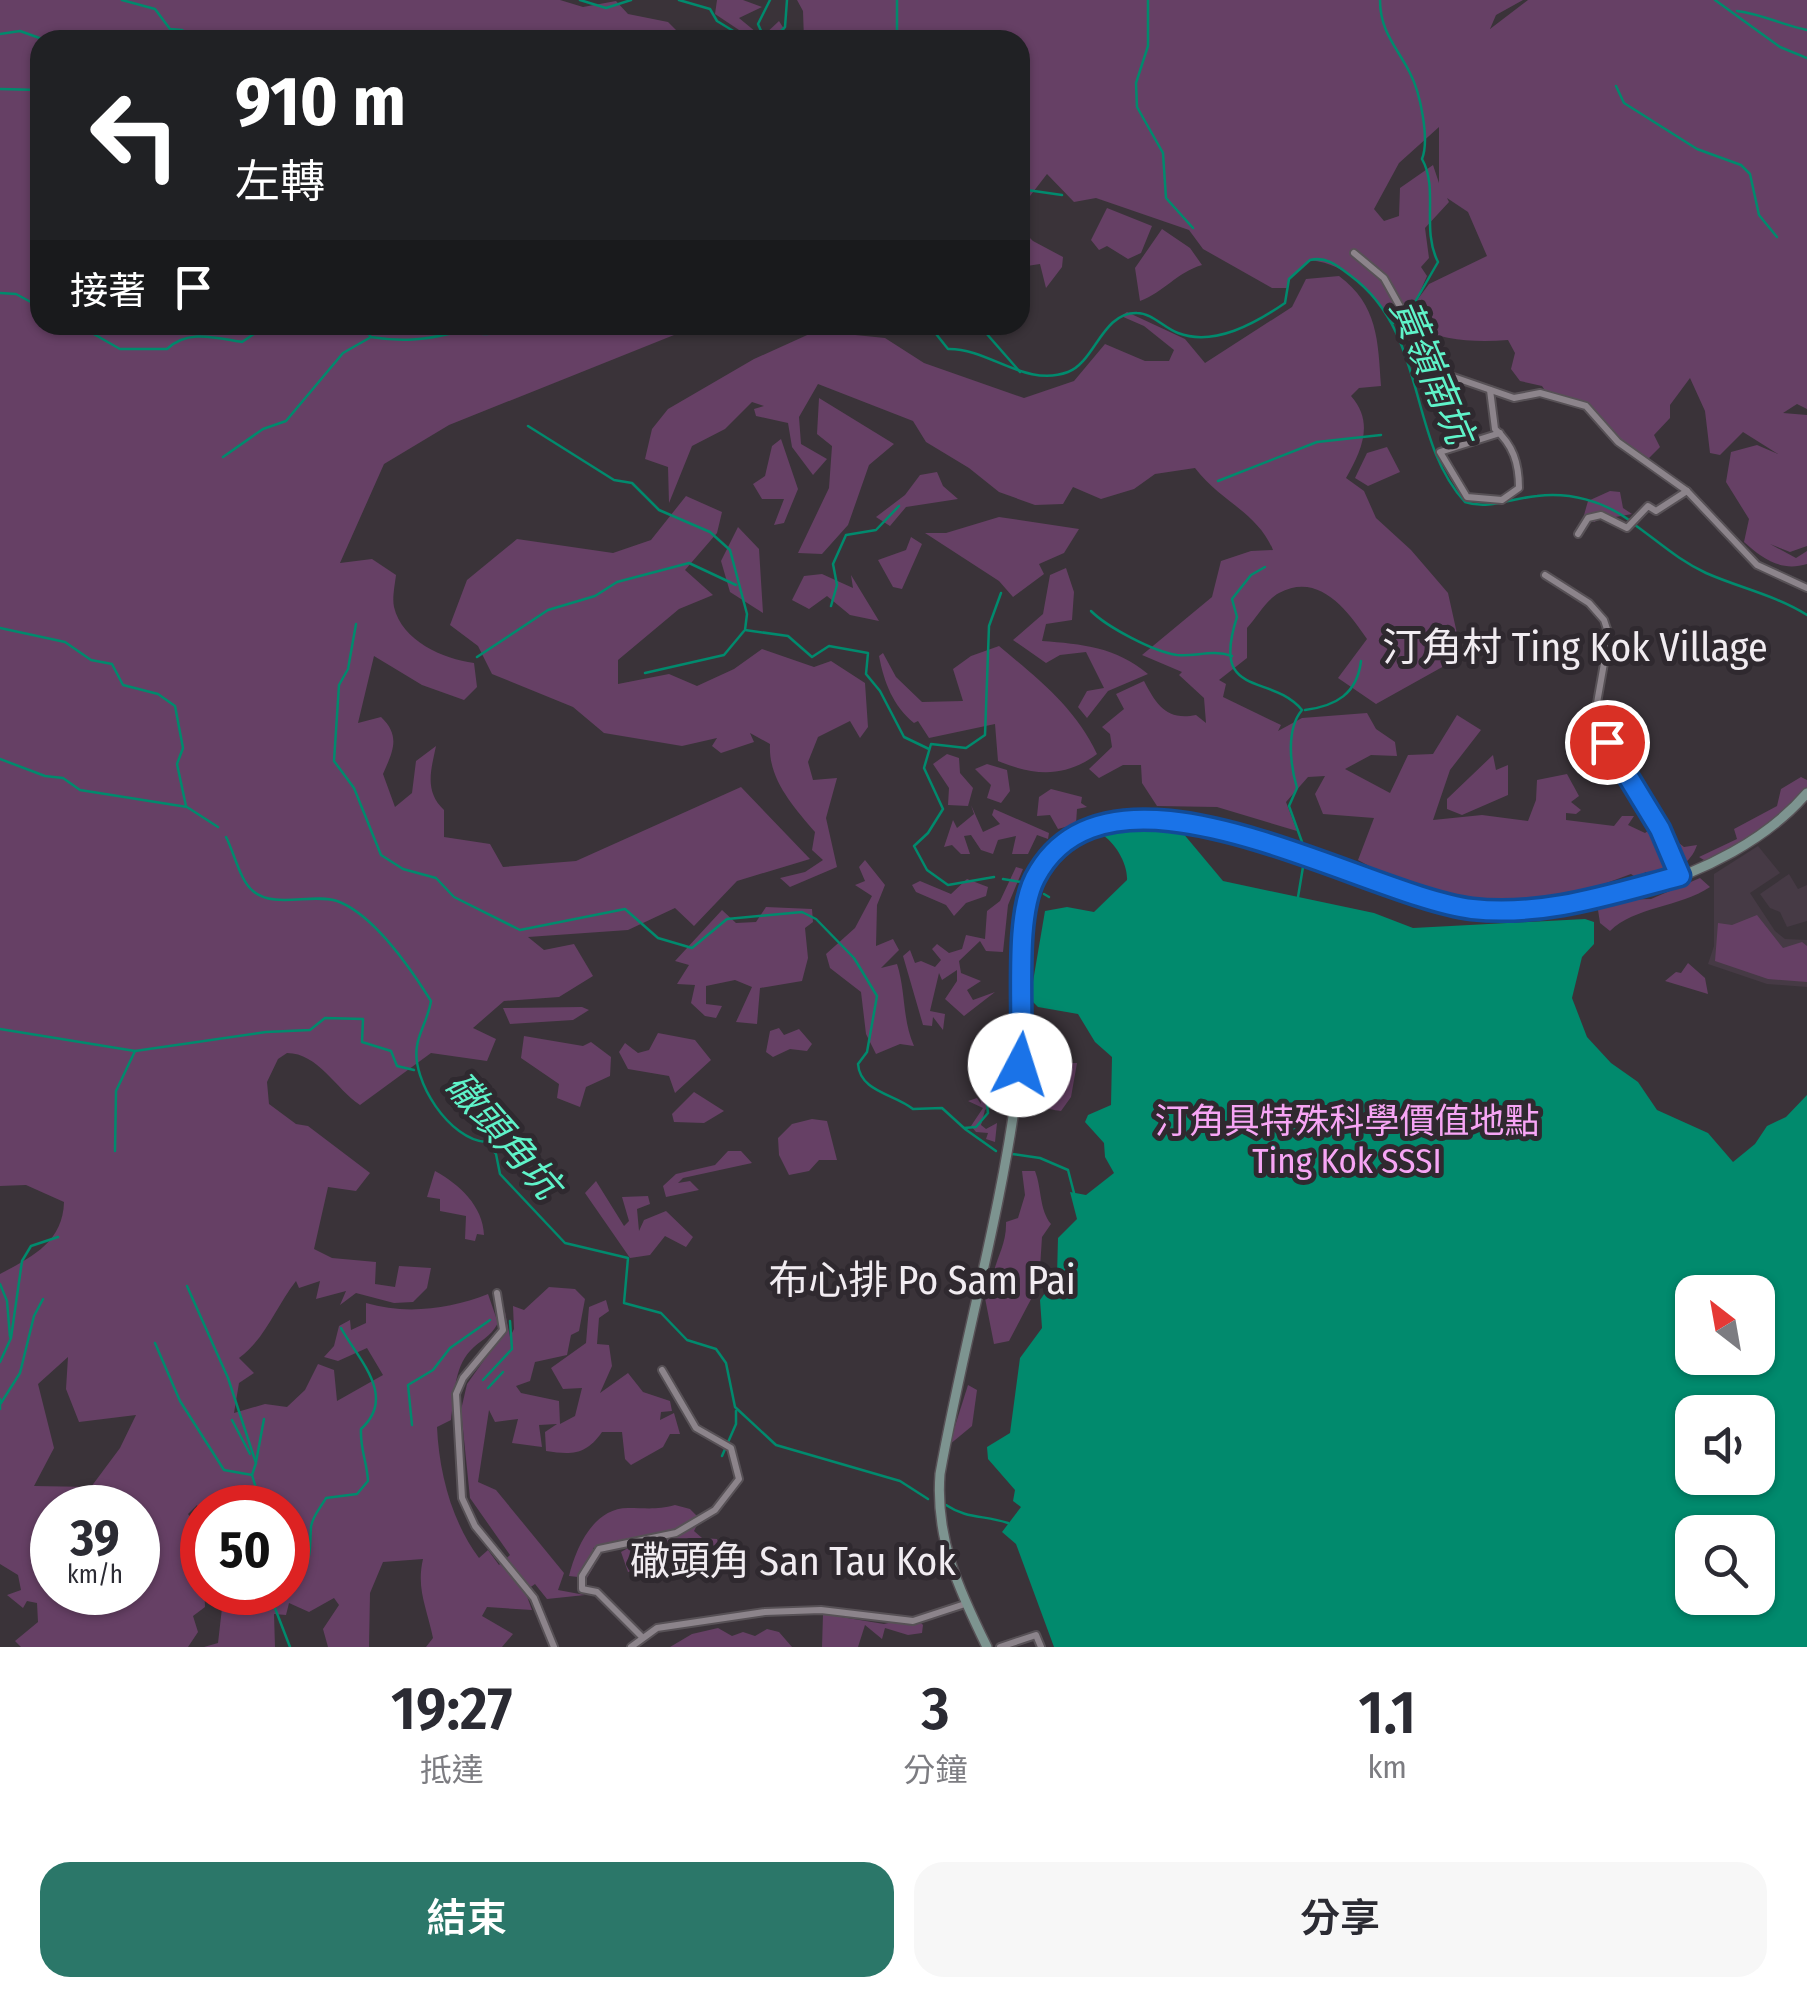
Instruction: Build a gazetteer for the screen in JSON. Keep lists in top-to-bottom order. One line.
{"districts":["汀角村 Ting Kok Village","布心排 Po Sam Pai","䃟頭角 San Tau Kok"],"water":["黃嶺南坑","䃟頭角坑"],"parks":["汀角具特殊科學價值地點 Ting Kok SSSI"],"north":"top left","page":{"turn":["910 m","左轉"],"then":"接著","speed":"39 km/h","limit":"50","eta":["19:27","抵達","3","分鐘","1.1","km"],"buttons":["結束","分享"]}}
